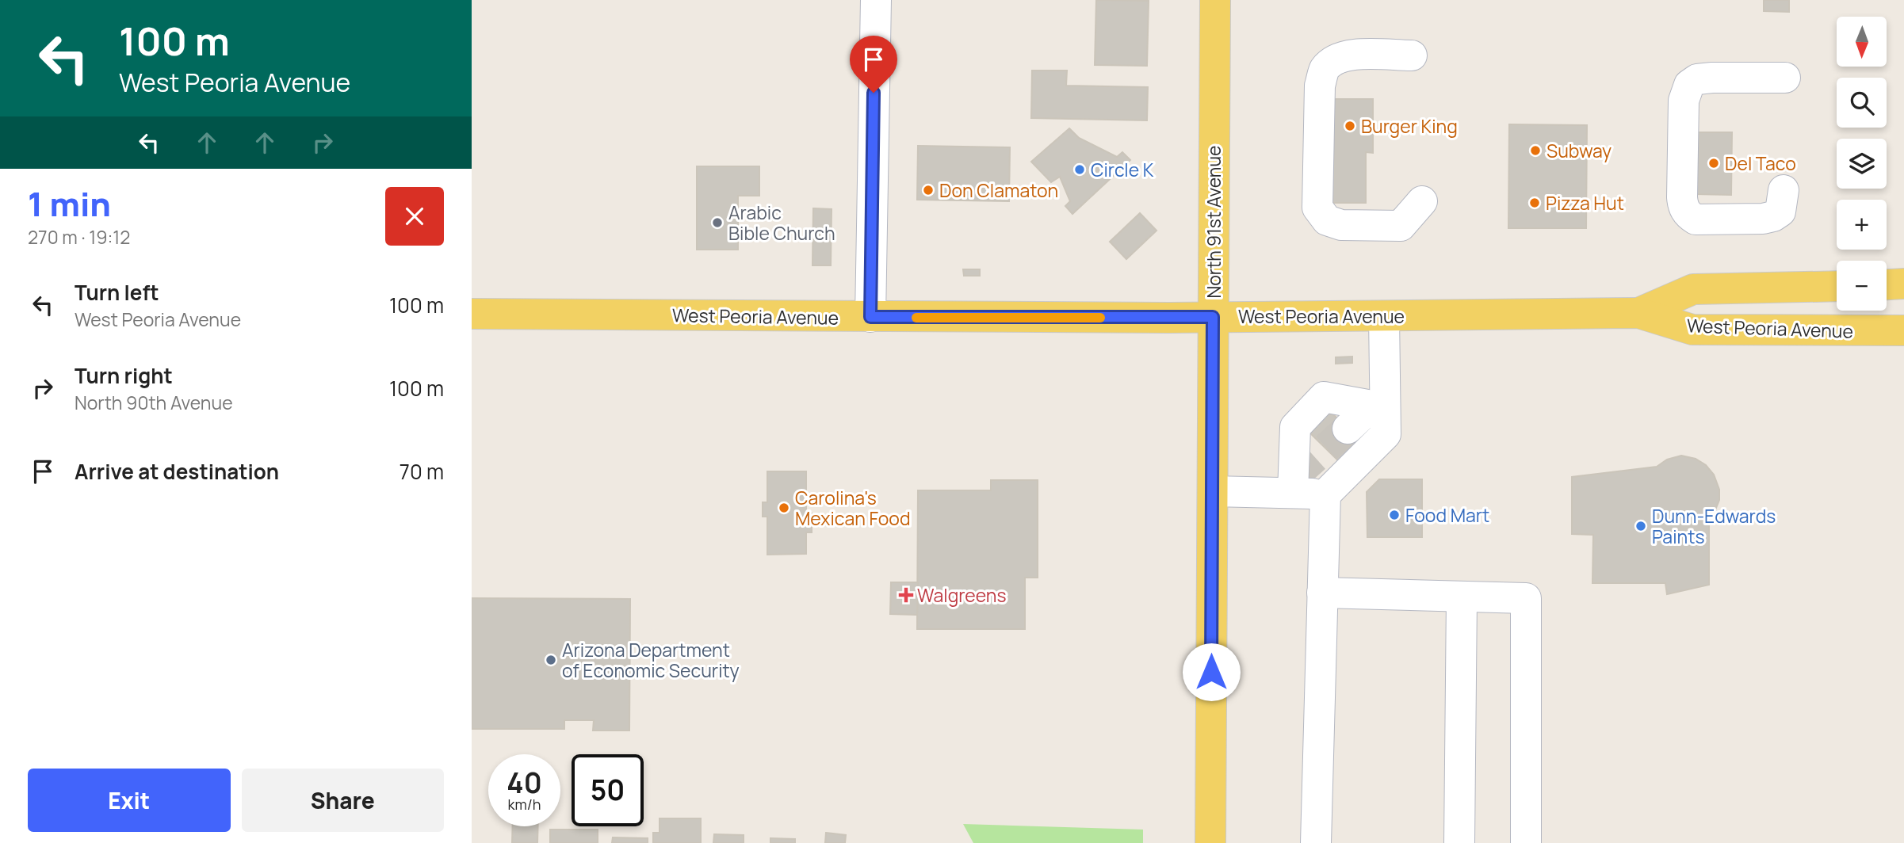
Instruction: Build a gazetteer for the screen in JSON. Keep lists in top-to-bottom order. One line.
{"streets":{"main road":["North 91st Avenue","West Peoria Avenue"]},"crossings":[["North 91st Avenue","West Peoria Avenue"]],"places":{"other":["Burger King","Subway","Del Taco","Circle K","Don Clamaton","Pizza Hut","Arabic Bible Church","Carolina's Mexican Food","Food Mart","Dunn-Edwards Paints","Arizona Department of Economic Security"],"health":["Walgreens"]},"north":"bottom","page":{"turn":["100 m","West Peoria Avenue"],"map_buttons":["+","−"],"heading":["1 min","270 m · 19:12"],"list":[{"name":"Turn left","note":"West Peoria Avenue","value":"100 m"},{"name":"Turn right","note":"North 90th Avenue","value":"100 m"},{"name":"Arrive at destination","value":"70 m"}],"speed":"40 km/h","limit":"50","buttons":["Exit","Share"]}}
